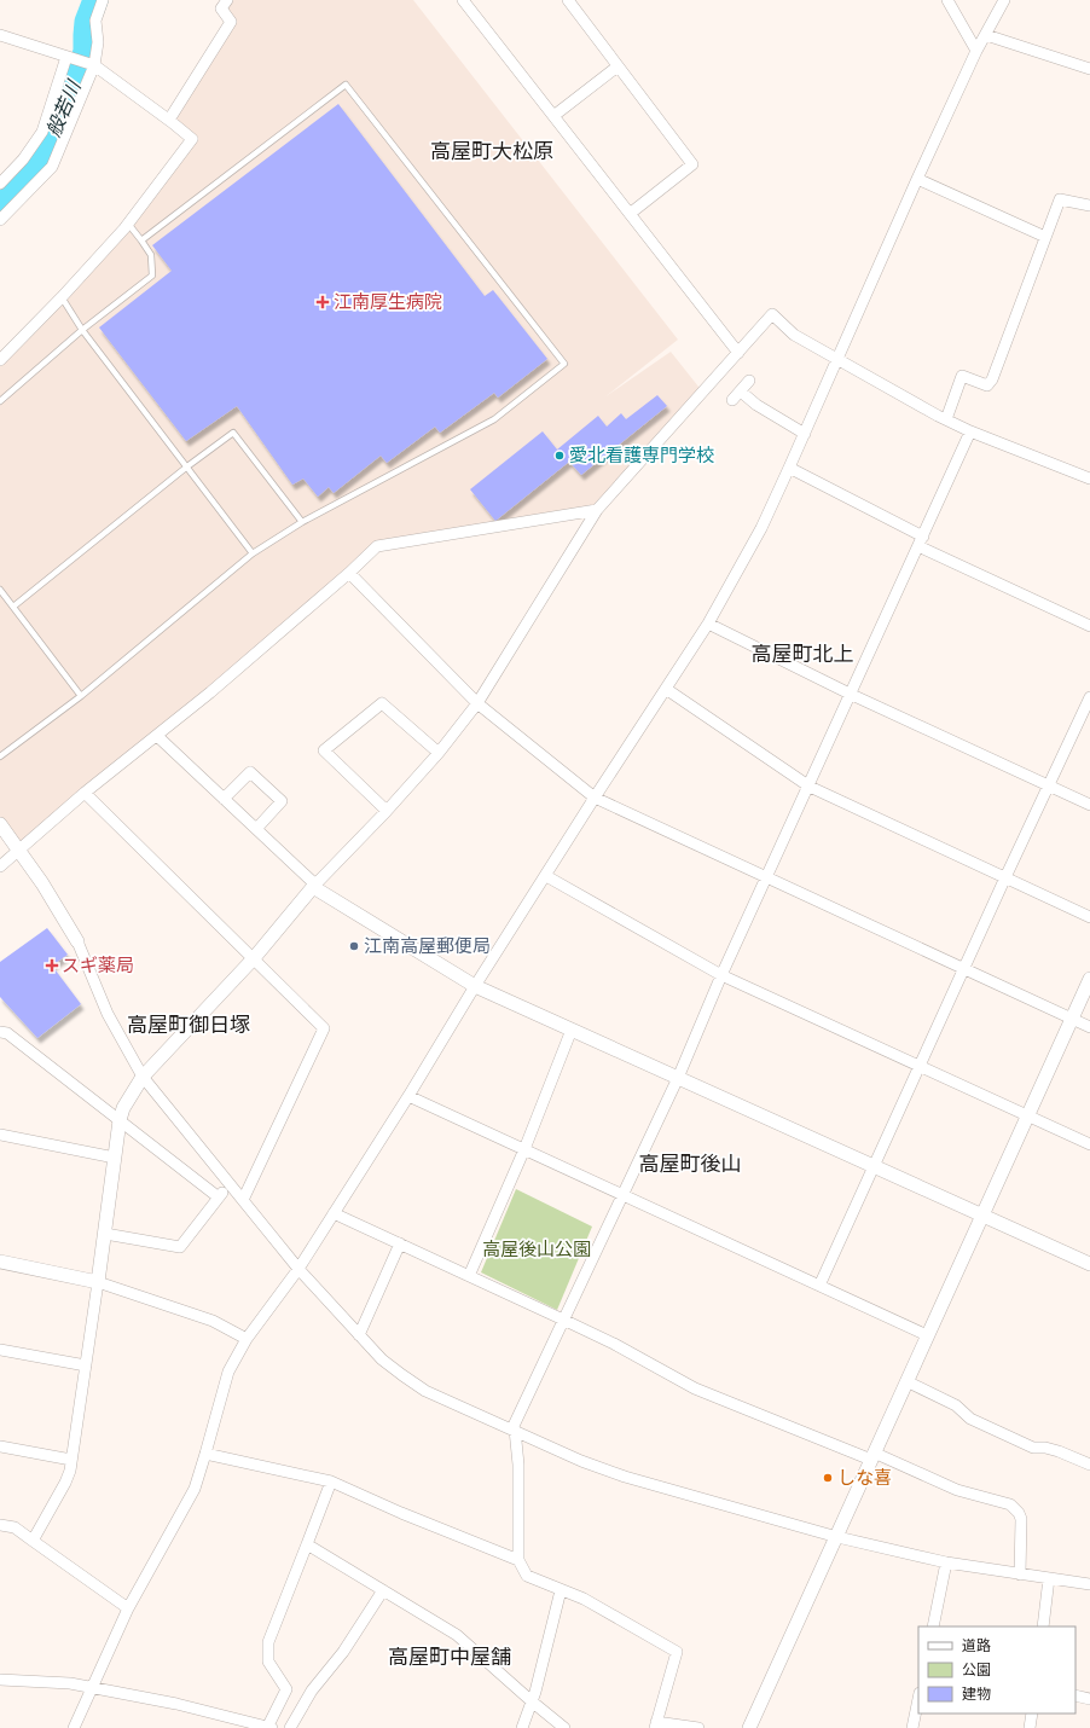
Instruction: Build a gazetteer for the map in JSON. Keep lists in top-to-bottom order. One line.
{"districts":["高屋町大松原","高屋町北上","高屋町御日塚","高屋町後山","高屋町中屋舗"],"water":["般若川"],"parks":["高屋後山公園"],"places":{"health":["江南厚生病院","スギ薬局"],"other":["愛北看護専門学校","江南高屋郵便局","しな喜"]},"legend":["道路","公園","建物"]}
